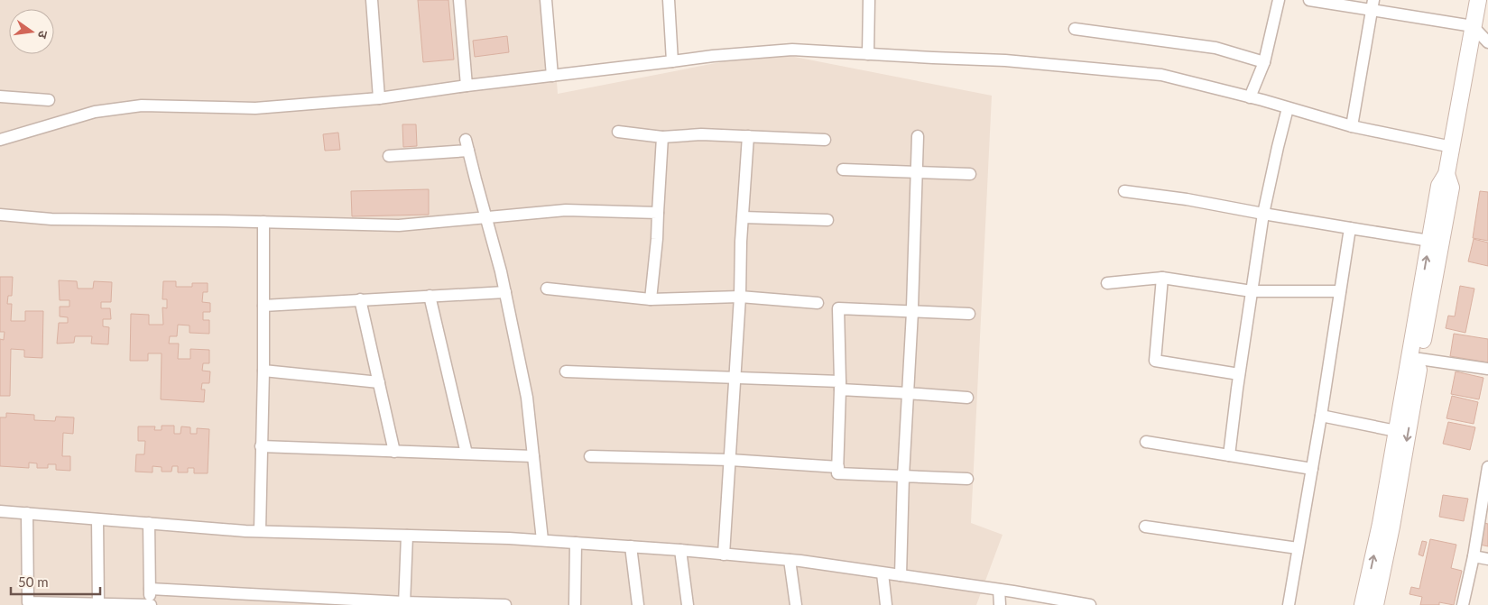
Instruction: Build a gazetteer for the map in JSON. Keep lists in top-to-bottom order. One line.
{"scale_bar":"50 m","north":"right"}
